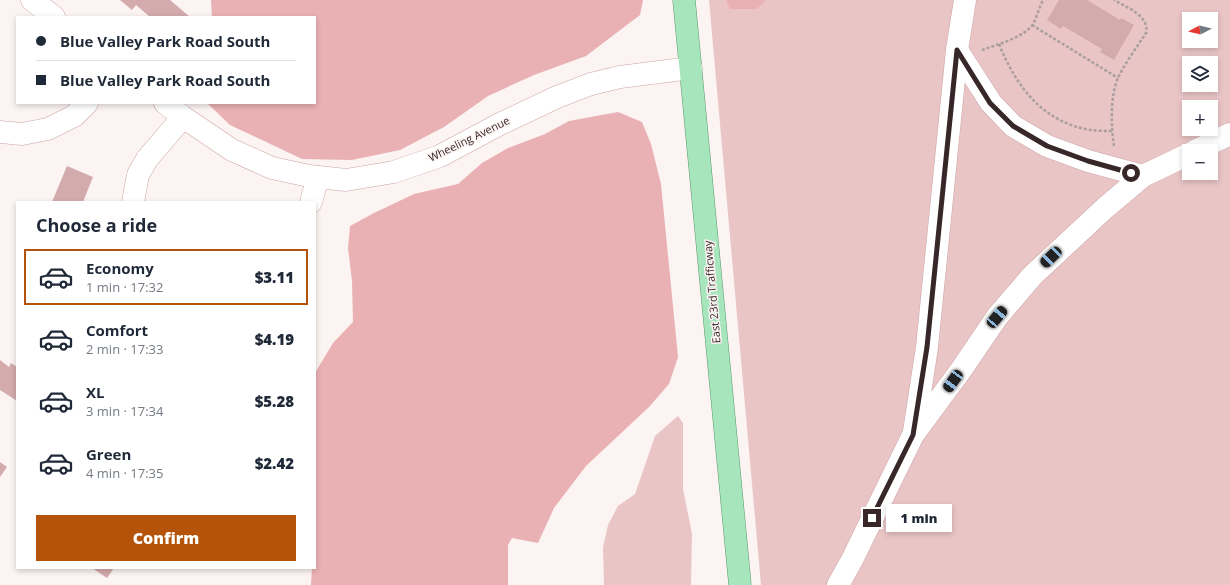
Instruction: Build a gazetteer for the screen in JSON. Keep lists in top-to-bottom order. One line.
{"streets":{"main road":["East 23rd Trafficway"],"street":["Wheeling Avenue"]},"crossings":[["Wheeling Avenue","East 23rd Trafficway"]],"north":"left","page":{"map_buttons":["+","−"],"banner":["Blue Valley Park Road South","Blue Valley Park Road South"],"heading":"Choose a ride","list":[{"name":"Economy","note":"1 min · 17:32","value":"$3.11"},{"name":"Comfort","note":"2 min · 17:33","value":"$4.19"},{"name":"XL","note":"3 min · 17:34","value":"$5.28"},{"name":"Green","note":"4 min · 17:35","value":"$2.42"}],"bubble":"1 min","buttons":"Confirm"}}
